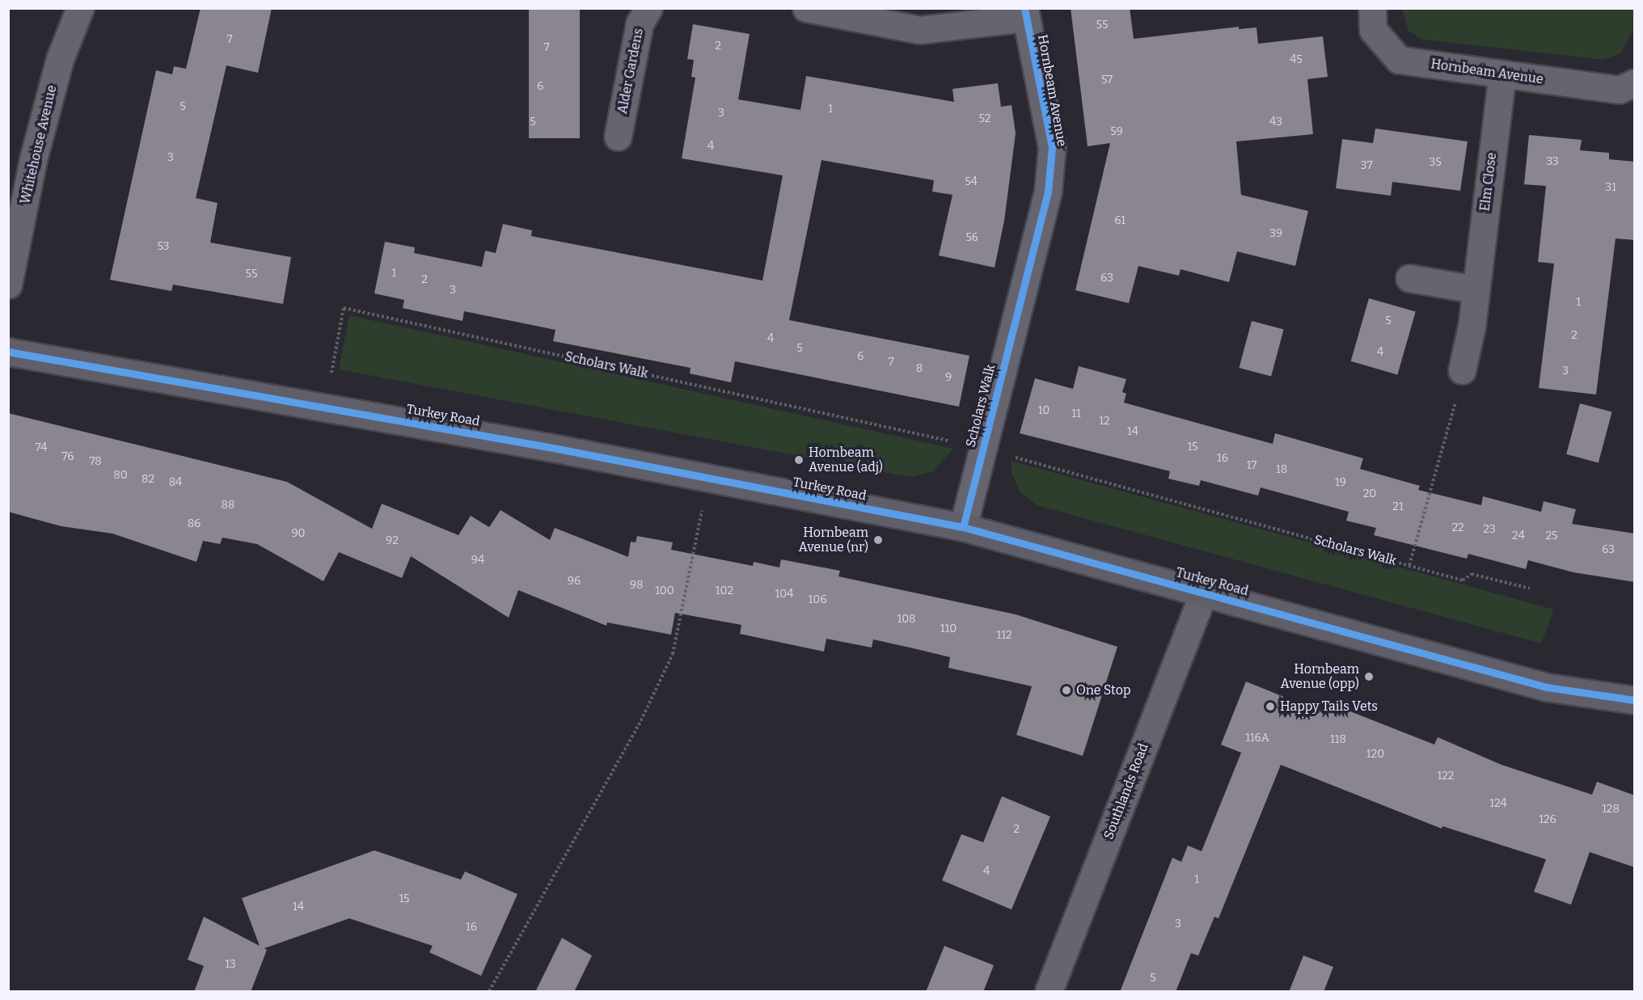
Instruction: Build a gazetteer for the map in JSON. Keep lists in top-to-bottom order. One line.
{"streets":{"street":["Alder Gardens","Hornbeam Avenue","Whitehouse Avenue","Elm Close","Scholars Walk","Turkey Road","Southlands Road"]},"crossings":[["Hornbeam Avenue","Elm Close"],["Hornbeam Avenue","Scholars Walk"],["Scholars Walk","Turkey Road"],["Turkey Road","Southlands Road"]],"places":["Hornbeam Avenue (adj)","Hornbeam Avenue (nr)","Hornbeam Avenue (opp)","One Stop","Happy Tails Vets"],"house_numbers":["55","7","2","7","45","57","6","5","1","3","52","5","43","59","4","3","33","35","37","54","31","61","39","56","53","1","55","63","2","3","1","5","2","4","5","4","6","7","8","3","9","10","11","12","14","15","74","76","16","78","17","18","80","82","84","19","20","88","21","86","22","23","90","24","25","92","63","94","96","98","100","102","104","106","108","110","112","116A","118","120","122","124","128","126","2","4","1","15","14","3","16","13","5"]}
